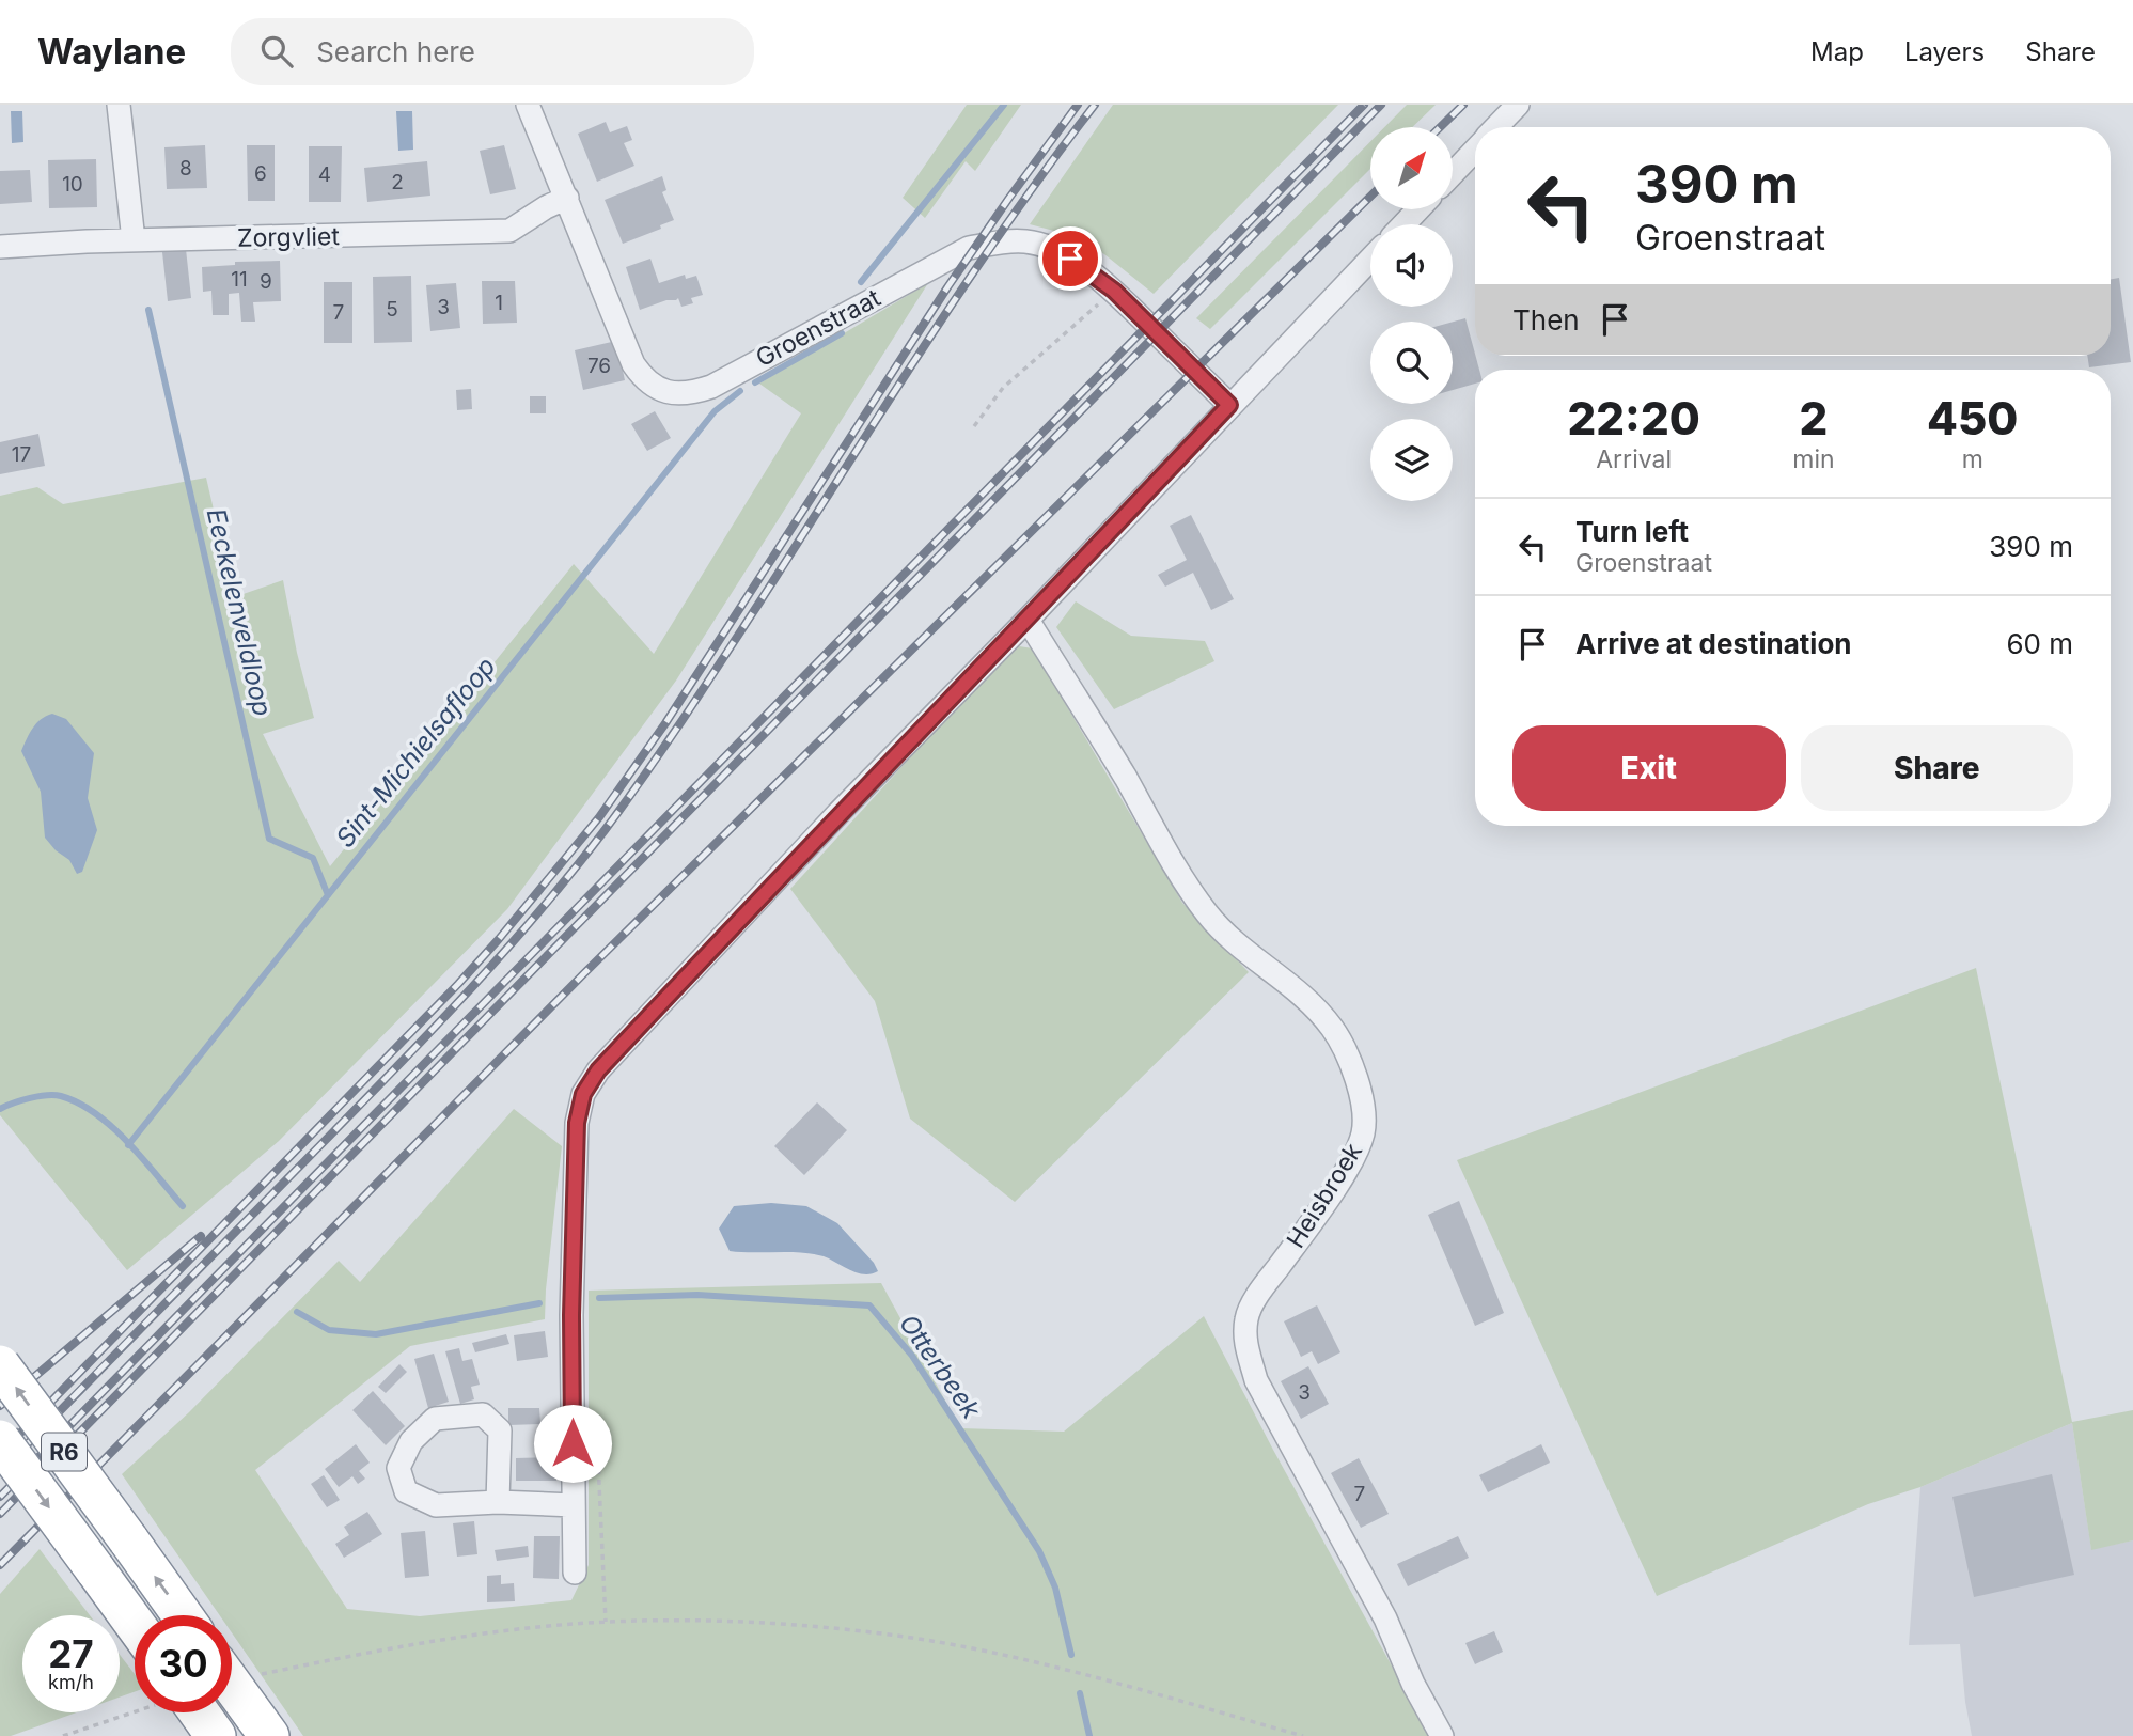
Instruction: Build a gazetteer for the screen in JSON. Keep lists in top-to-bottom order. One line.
{"streets":{"highway":["R6"],"street":["Zorgvliet","Groenstraat","Heisbroek"]},"crossings":[["Zorgvliet","Groenstraat"]],"water":["Eeckelenveldloop","Sint-Michielsafloop","Otterbeek"],"house_numbers":["8","6","4","2","10","11","9","1","3","5","7","76","17","3","7"],"north":"top right","page":{"header":"Waylane","search":"Search here","nav":["Map","Layers","Share"],"turn":["390 m","Groenstraat"],"then":"Then","eta":["22:20","Arrival","2","min","450","m"],"list":[{"name":"Turn left","note":"Groenstraat","value":"390 m"},{"name":"Arrive at destination","value":"60 m"}],"buttons":["Exit","Share"],"speed":"27 km/h","limit":"30"}}
